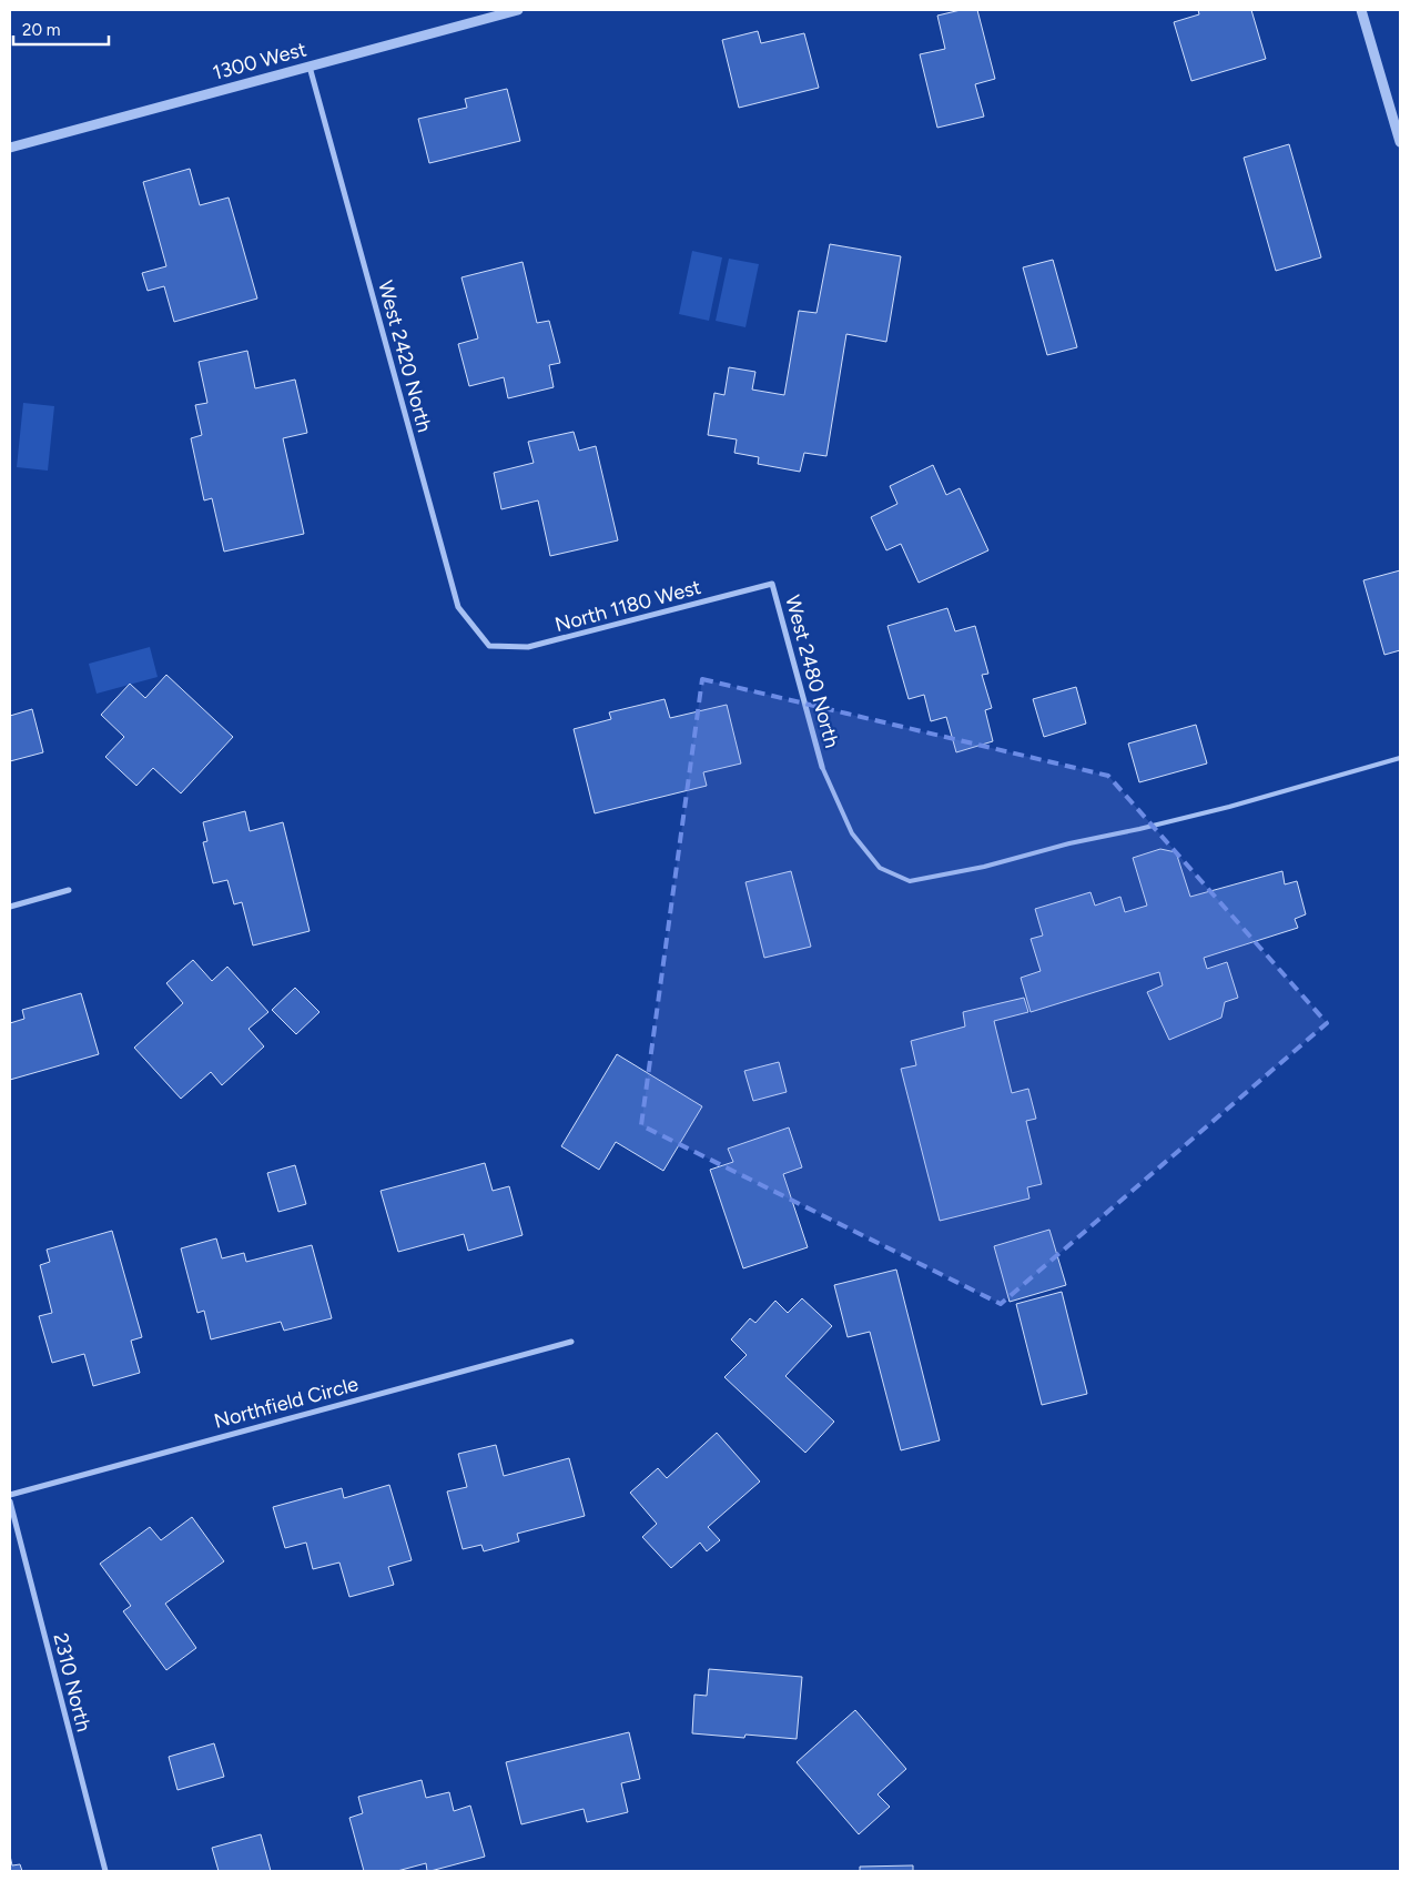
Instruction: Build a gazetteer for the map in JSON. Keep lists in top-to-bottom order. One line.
{"streets":{"street":["1300 West","West 2420 North","North 1180 West","West 2480 North","Northfield Circle","2310 North"]},"crossings":[["1300 West","West 2420 North"],["West 2420 North","North 1180 West"],["North 1180 West","West 2480 North"]],"scale_bar":"20 m"}
